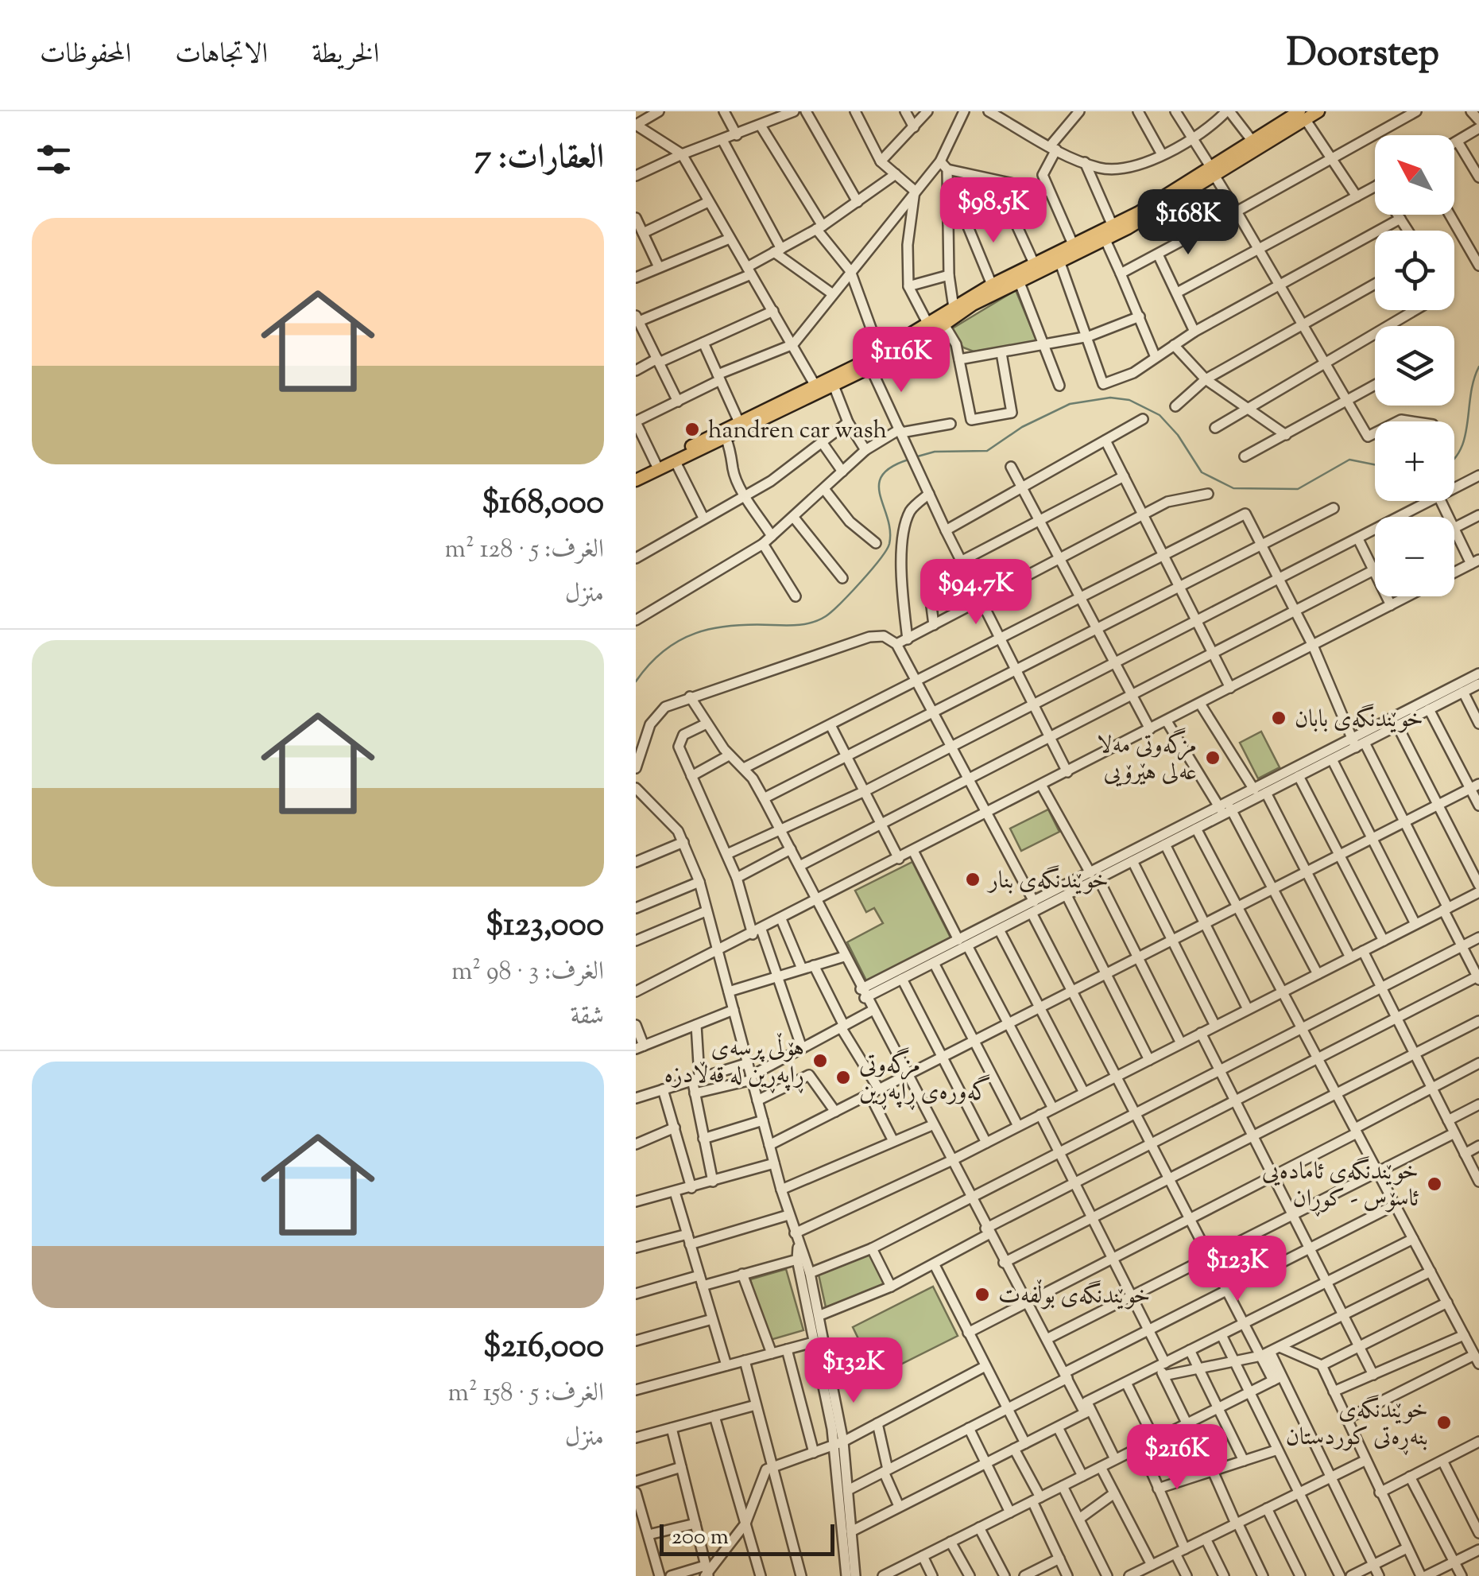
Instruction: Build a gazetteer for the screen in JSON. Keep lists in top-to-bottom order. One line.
{"places":["handren car wash","خوێندنگەی بابان","مزگەوتی مەلا عەلی هێرۆیی","خوێندنگەی بنار","هۆڵی پرسەی ڕاپەڕین لە قەڵادزە","مزگەوتی گەورەی ڕاپەڕین","خوێندنگەی ئامادەیی ئاسۆس - کوڕان","خوێندنگەی بوڵفەت","خوێندنگەی بنەڕەتی کوردستان"],"scale_bar":"200 m","north":"top left","page":{"header":"Doorstep","nav":["الخريطة","الاتجاهات","المحفوظات"],"heading":"العقارات: 7","map_buttons":["+","−"],"price":["$98.5K","$168K","$116K","$94.7K","$123K","$132K","$216K"],"list":[{"name":"$168,000","note":"الغرف: 5 · 128 m² · منزل"},{"name":"$123,000","note":"الغرف: 3 · 98 m² · شقة"},{"name":"$216,000","note":"الغرف: 5 · 158 m² · منزل"}],"scale":"200 m"}}
